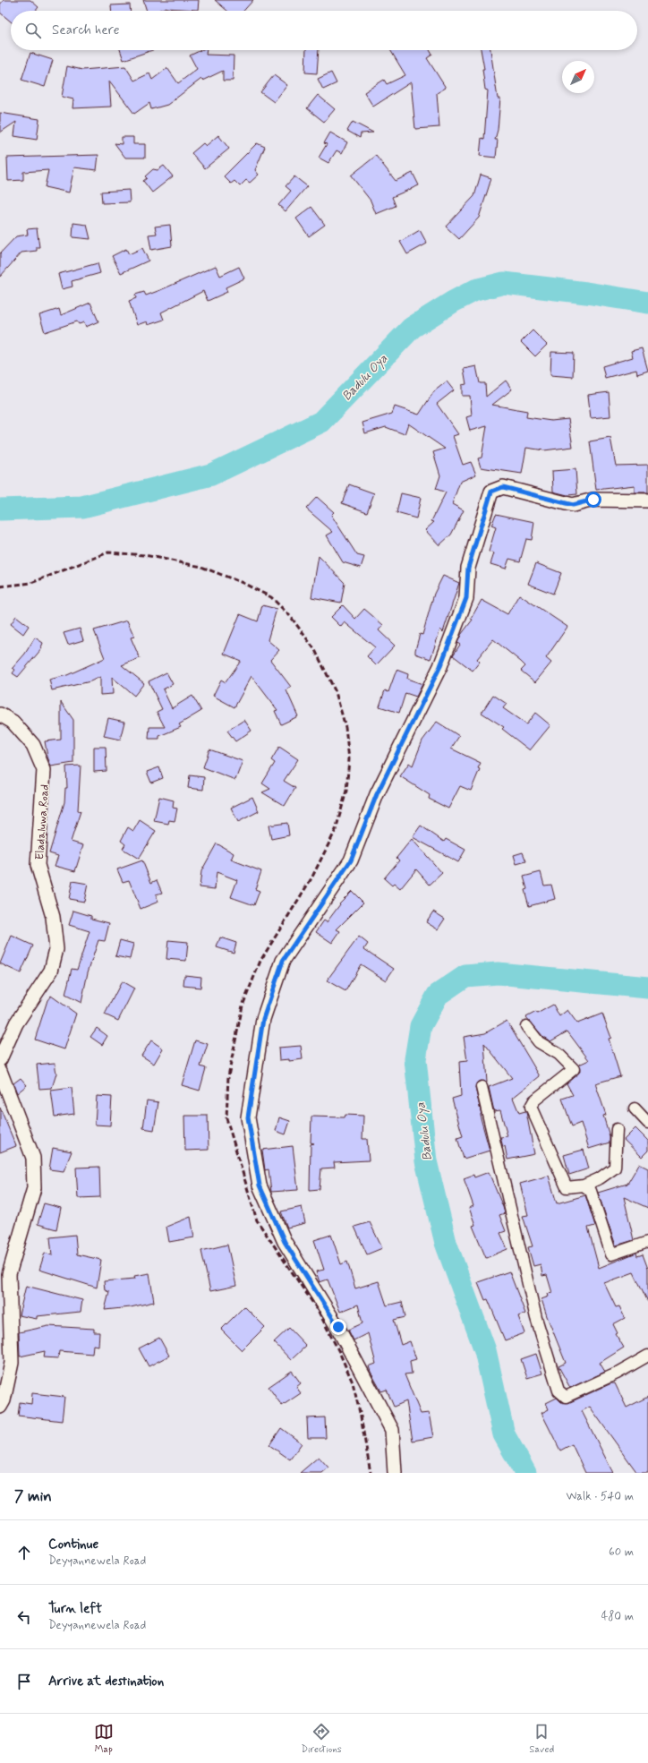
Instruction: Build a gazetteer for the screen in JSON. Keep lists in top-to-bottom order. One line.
{"streets":{"street":["Eladaluwa Road"]},"water":["Badulu Oya"],"north":"top right","page":{"search":"Search here","heading":["7 min","Walk · 540 m"],"list":[["Continue","Deyyannewela Road","60 m"],["Turn left","Deyyannewela Road","480 m"],"Arrive at destination"],"nav":["Map","Directions","Saved"]}}
